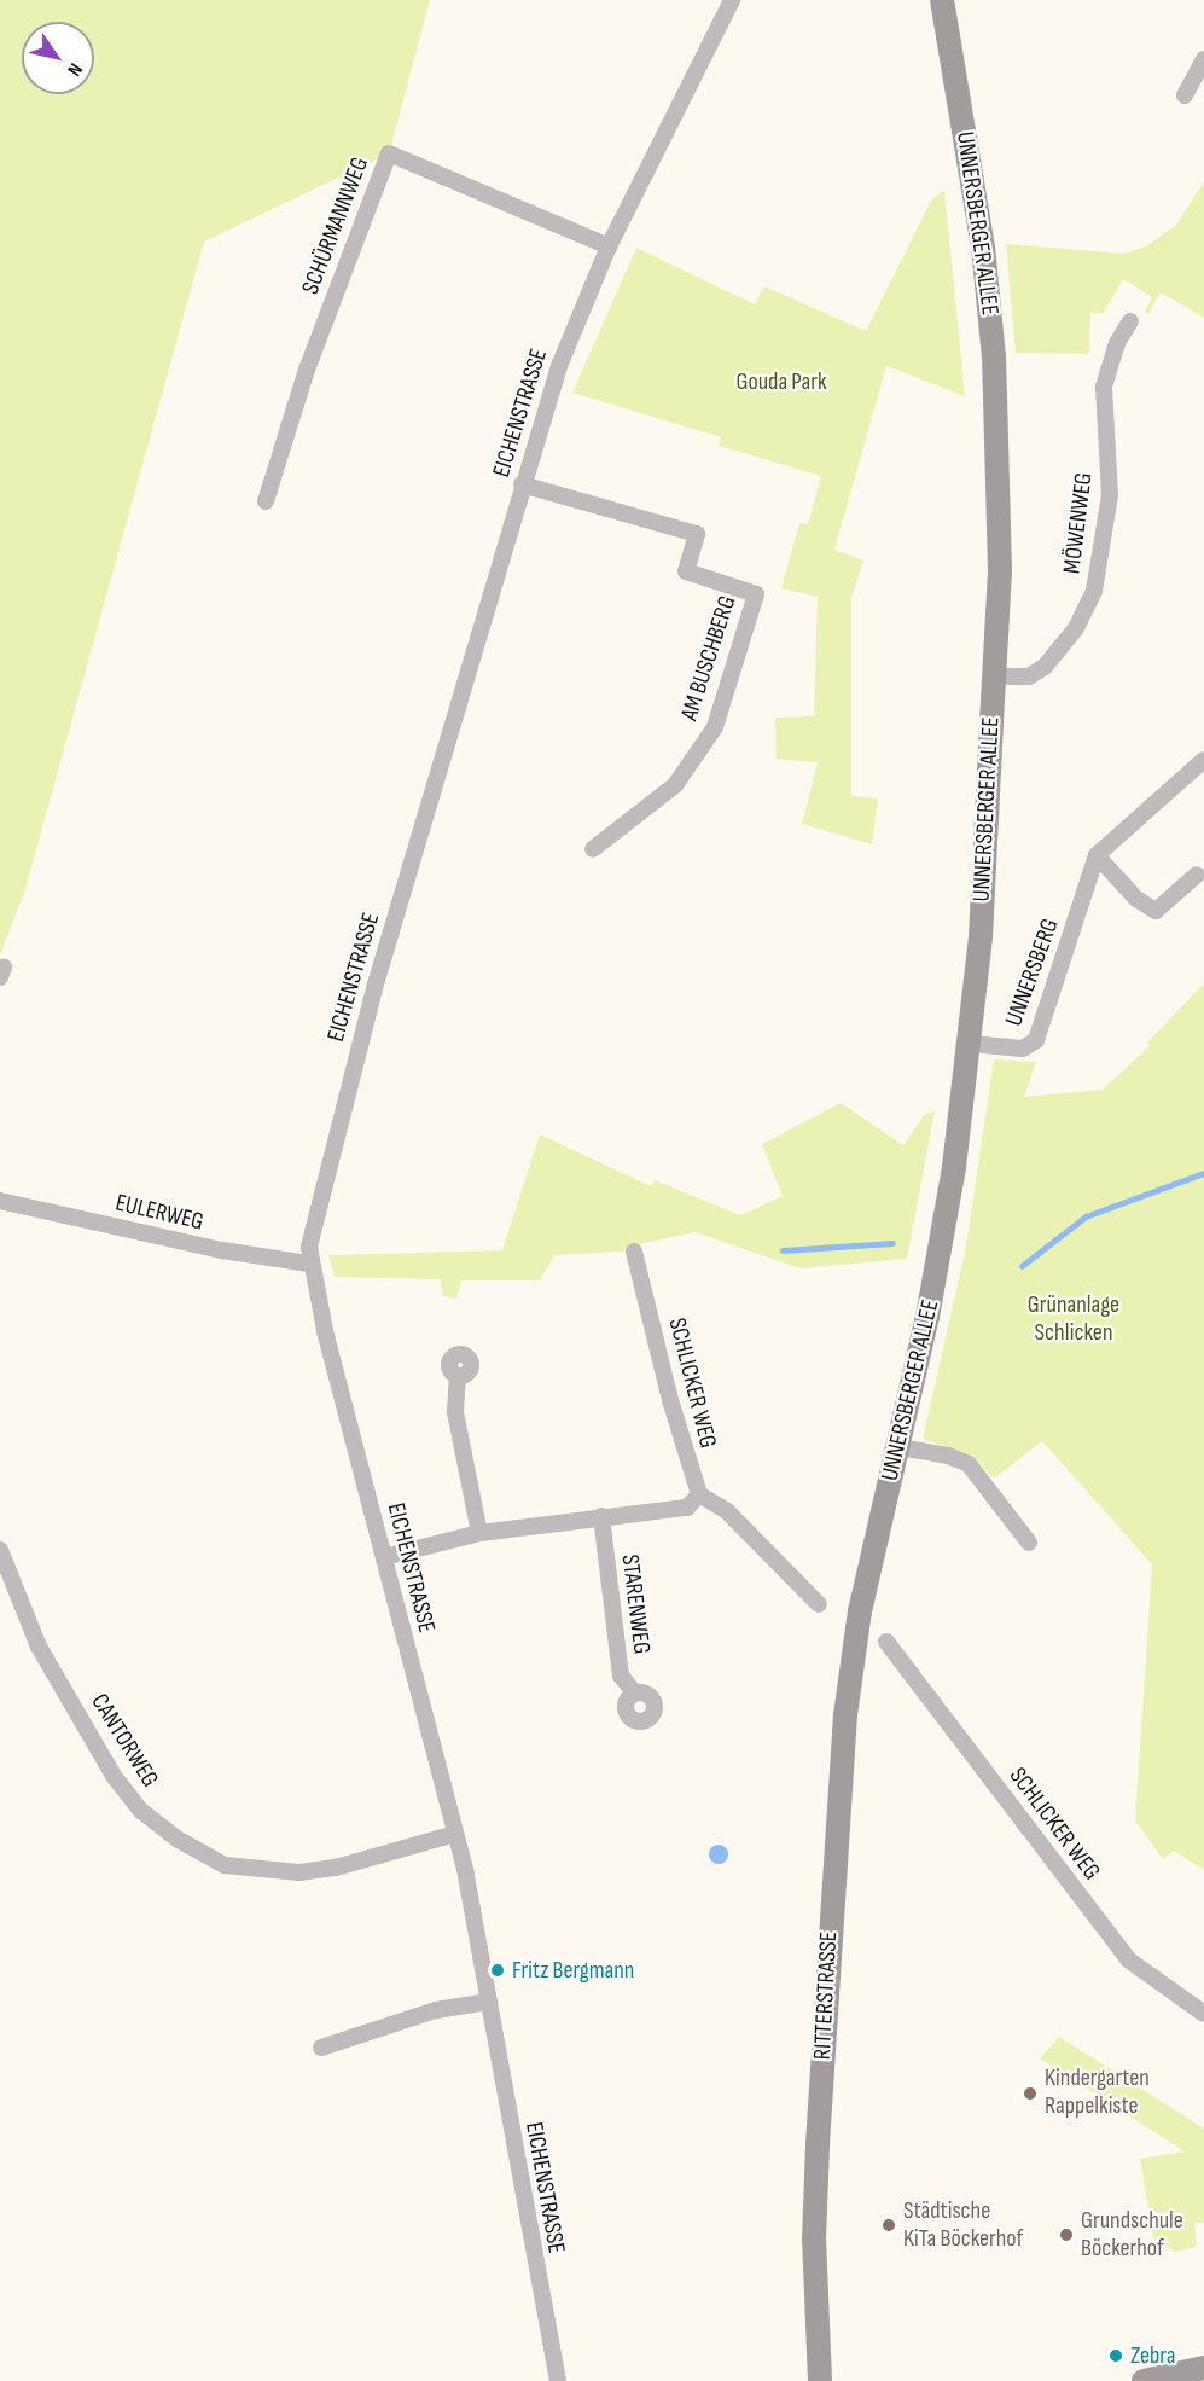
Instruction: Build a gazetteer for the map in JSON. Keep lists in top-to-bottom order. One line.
{"streets":{"main road":["UNNERSBERGER ALLEE","RITTERSTRASSE"],"street":["SCHÜRMANNWEG","EICHENSTRASSE","MÖWENWEG","AM BUSCHBERG","UNNERSBERG","EULERWEG","SCHLICKER WEG","STARENWEG","CANTORWEG"]},"crossings":[["UNNERSBERGER ALLEE","MÖWENWEG"],["UNNERSBERGER ALLEE","UNNERSBERG"],["UNNERSBERGER ALLEE","RITTERSTRASSE"],["SCHÜRMANNWEG","EICHENSTRASSE"],["EICHENSTRASSE","AM BUSCHBERG"],["EICHENSTRASSE","EULERWEG"],["EICHENSTRASSE","CANTORWEG"]],"parks":["Gouda Park","Grünanlage Schlicken"],"places":["Fritz Bergmann","Kindergarten Rappelkiste","Städtische KiTa Böckerhof","Grundschule Böckerhof","Zebra"],"north":"bottom right"}
